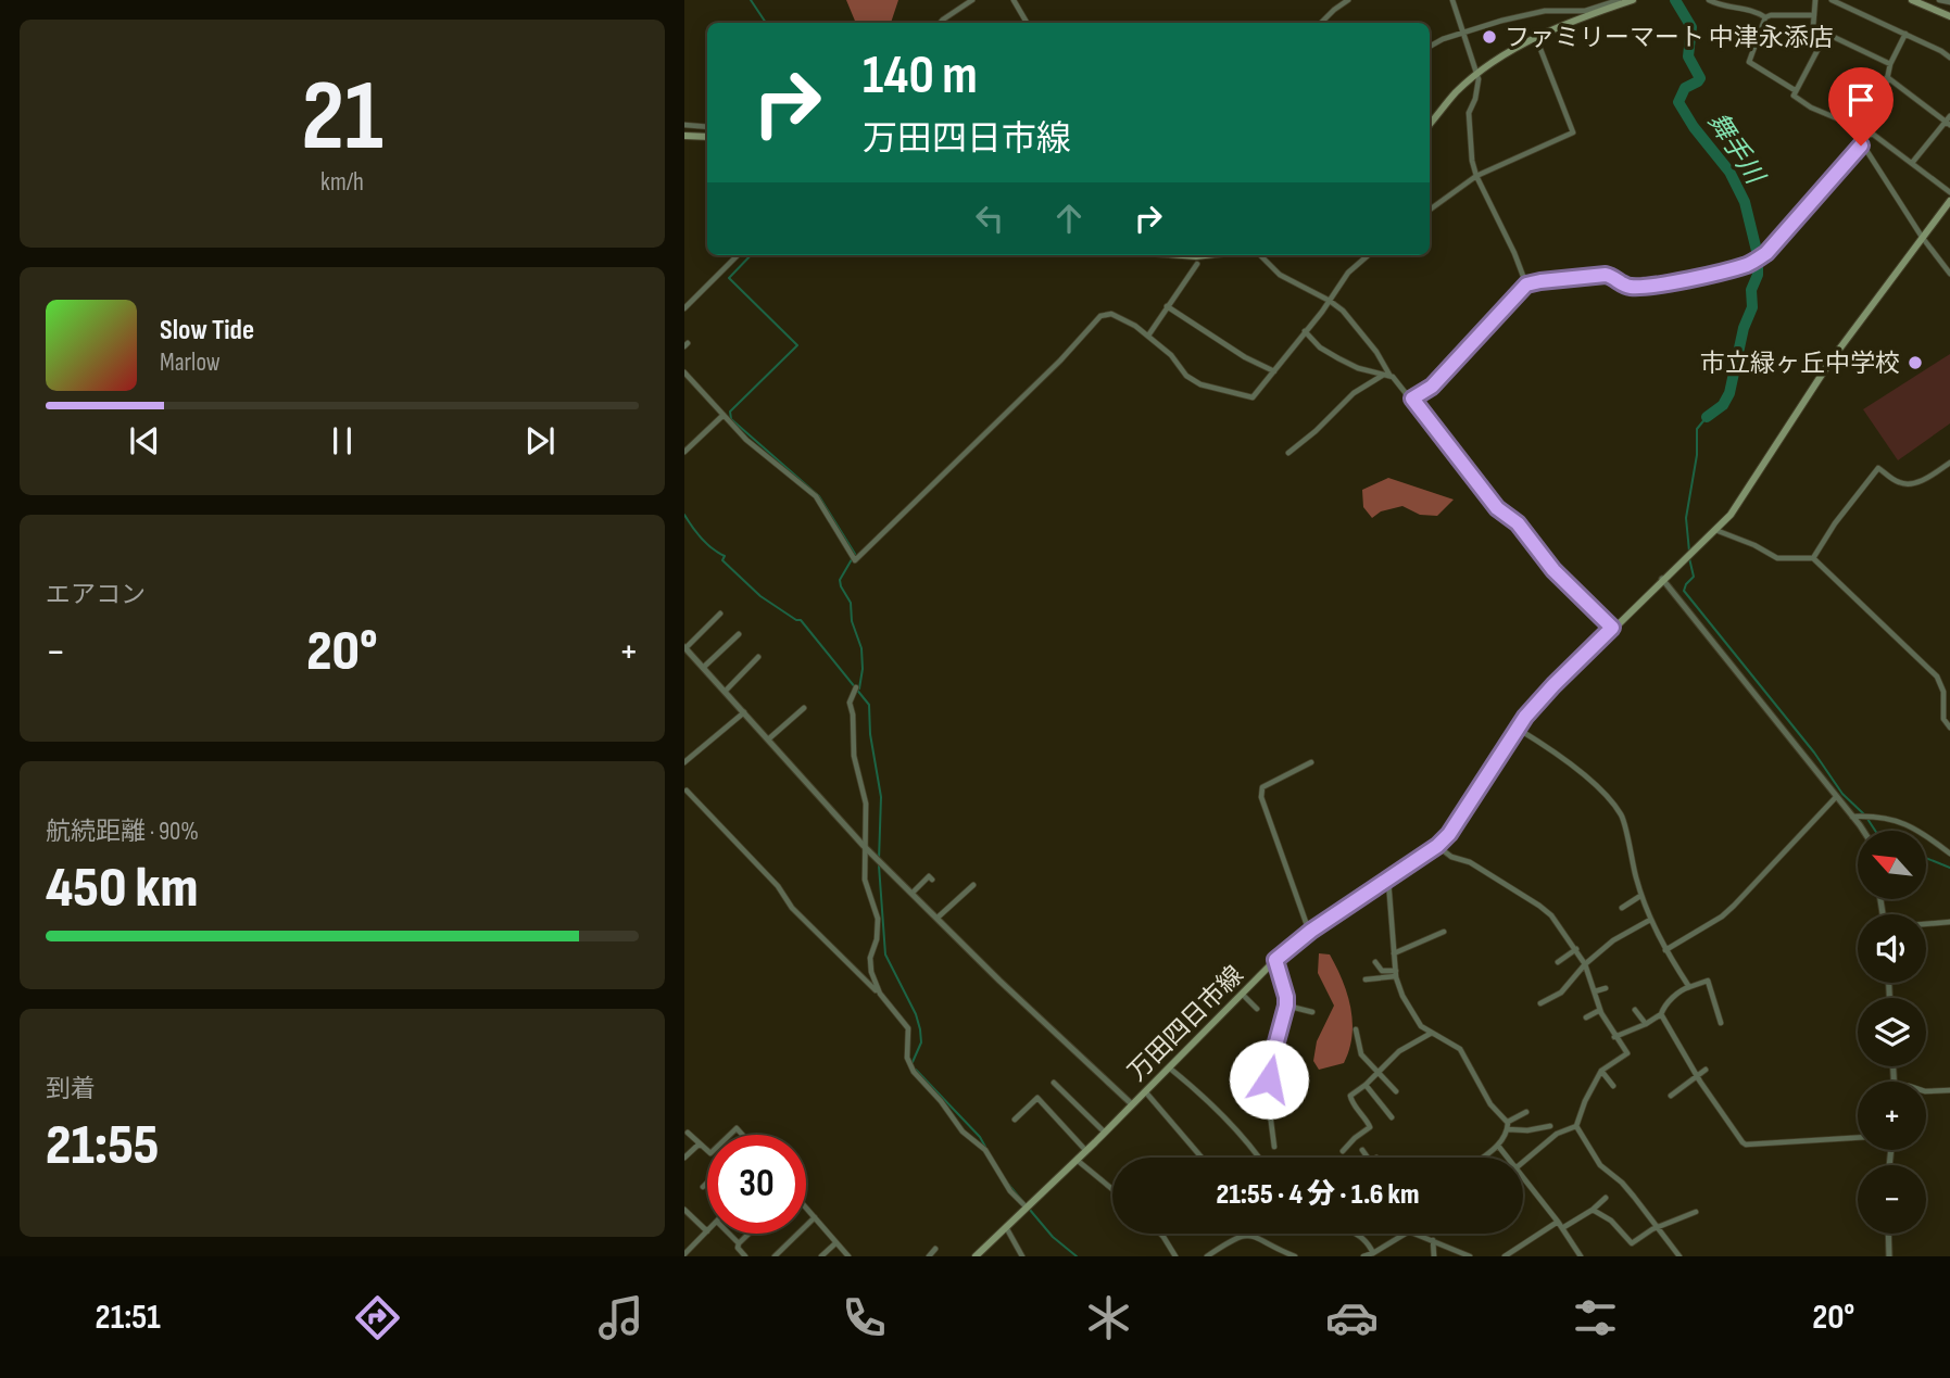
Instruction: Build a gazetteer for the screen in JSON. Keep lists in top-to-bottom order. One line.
{"streets":{"main road":["万田四日市線"]},"water":["舞手川"],"places":["ファミリーマート 中津永添店","市立緑ヶ丘中学校"],"north":"top left","page":{"tile":[["21","km/h"],"エアコン",["航続距離 · 90%","450 km"],["到着","21:55"]],"turn":["140 m","万田四日市線"],"song":["Slow Tide","Marlow"],"heat":["−","20°","+"],"map_buttons":["+","−"],"limit":"30","trip":"21:55 · 4 分 · 1.6 km","tabs":["21:51","20°"]}}
